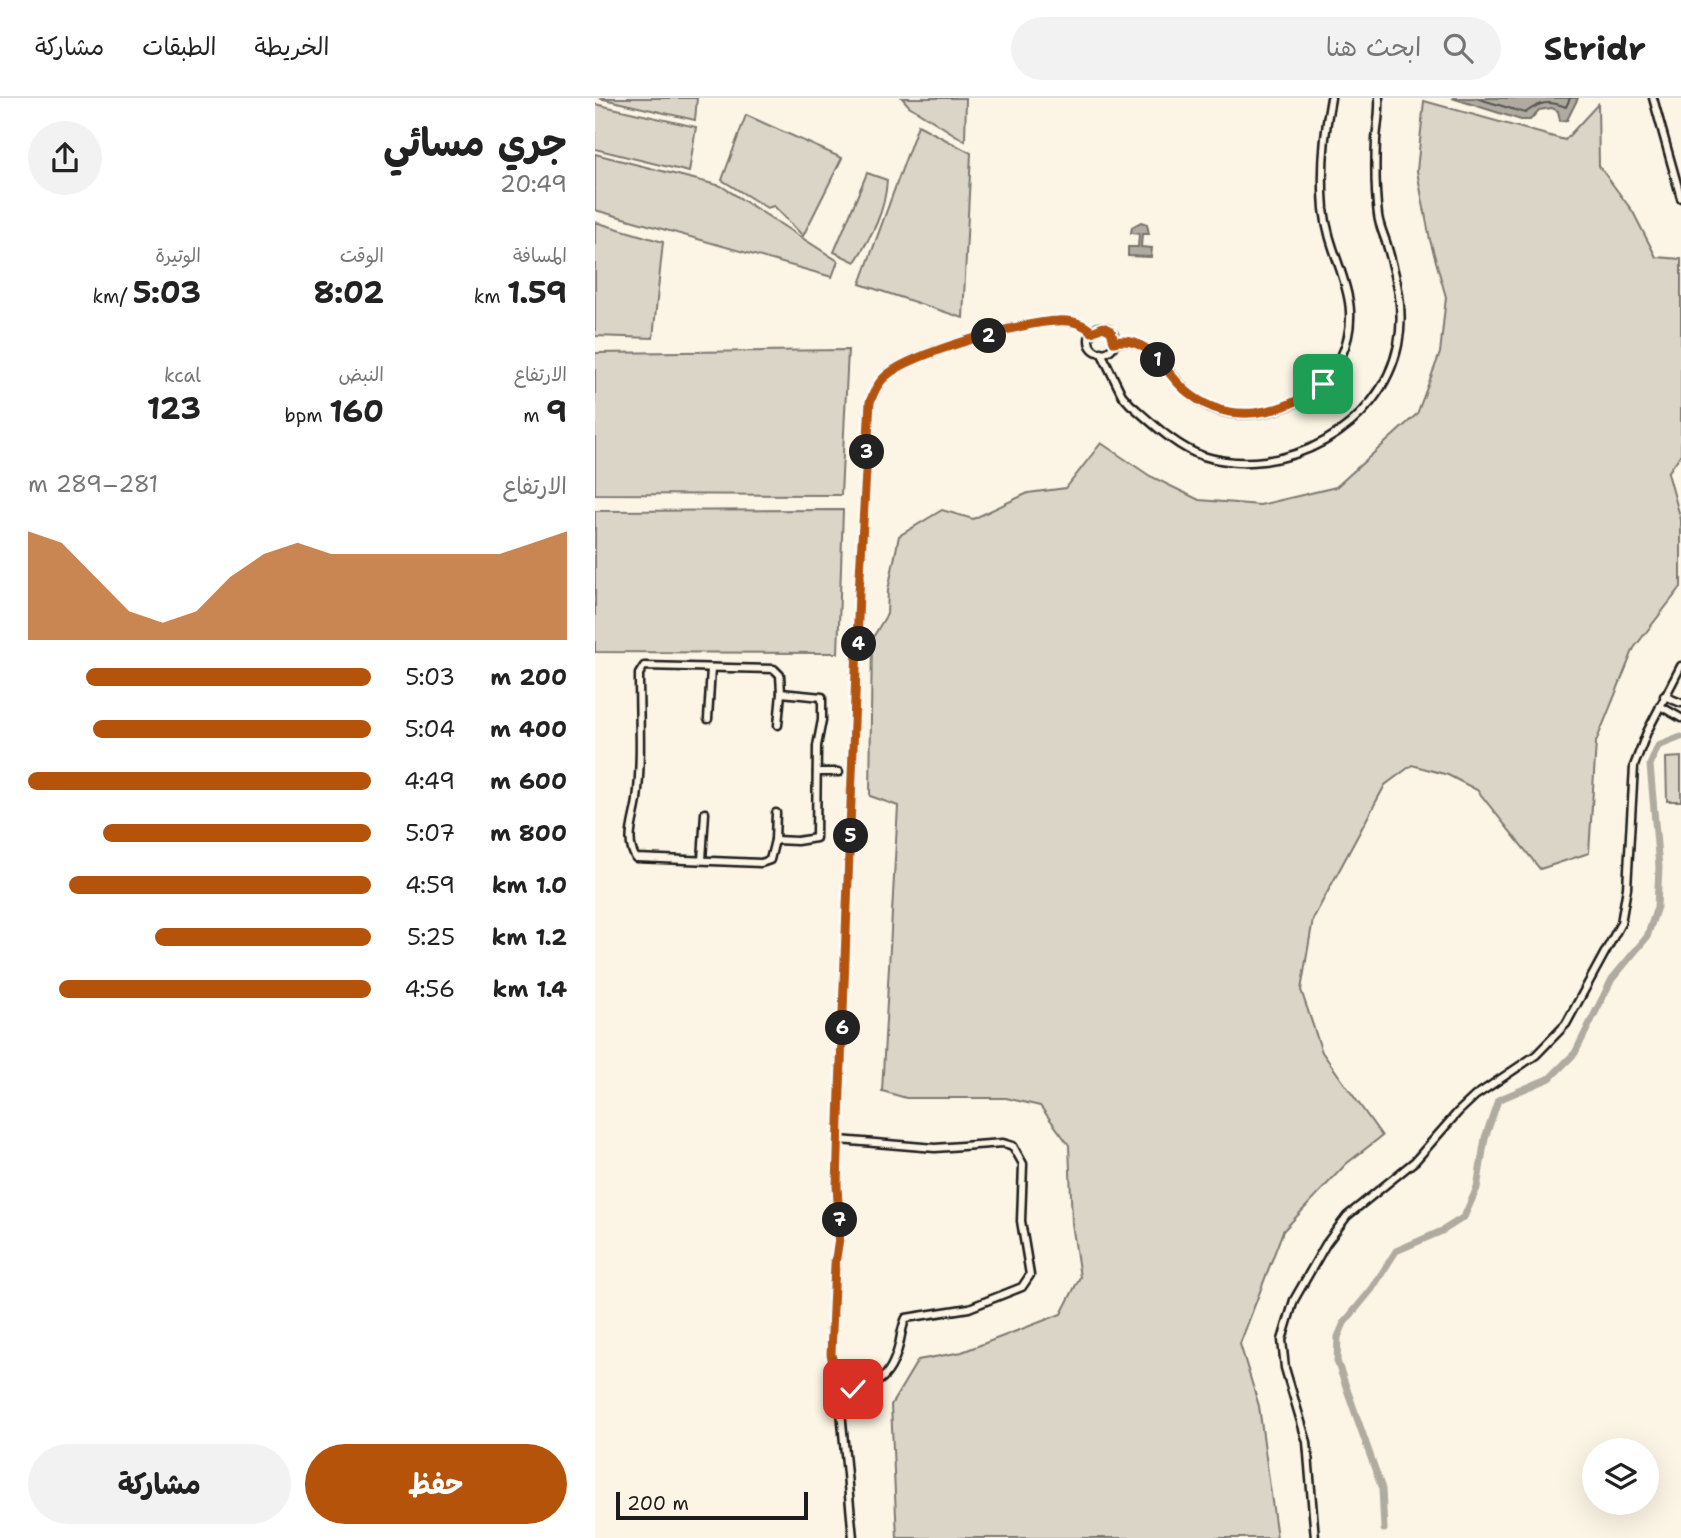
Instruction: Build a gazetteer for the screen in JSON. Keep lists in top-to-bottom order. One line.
{"scale_bar":"200 m","page":{"header":"Stridr","search":"ابحث هنا","nav":["الخريطة","الطبقات","مشاركة"],"heading":["جري مسائي","20:49"],"stats":[["المسافة","1.59 km"],["الوقت","8:02"],["الوتيرة","5:03 /km"],["الارتفاع","9 m"],["النبض","160 bpm"],["kcal","123"]],"pins":["2","1","3","4","5","6","7"],"chart":["الارتفاع","281–289 m"],"list":[{"name":"200 m","note":"5:03"},{"name":"400 m","note":"5:04"},{"name":"600 m","note":"4:49"},{"name":"800 m","note":"5:07"},{"name":"1.0 km","note":"4:59"},{"name":"1.2 km","note":"5:25"},{"name":"1.4 km","note":"4:56"}],"buttons":["حفظ","مشاركة"],"scale":"200 m"}}
